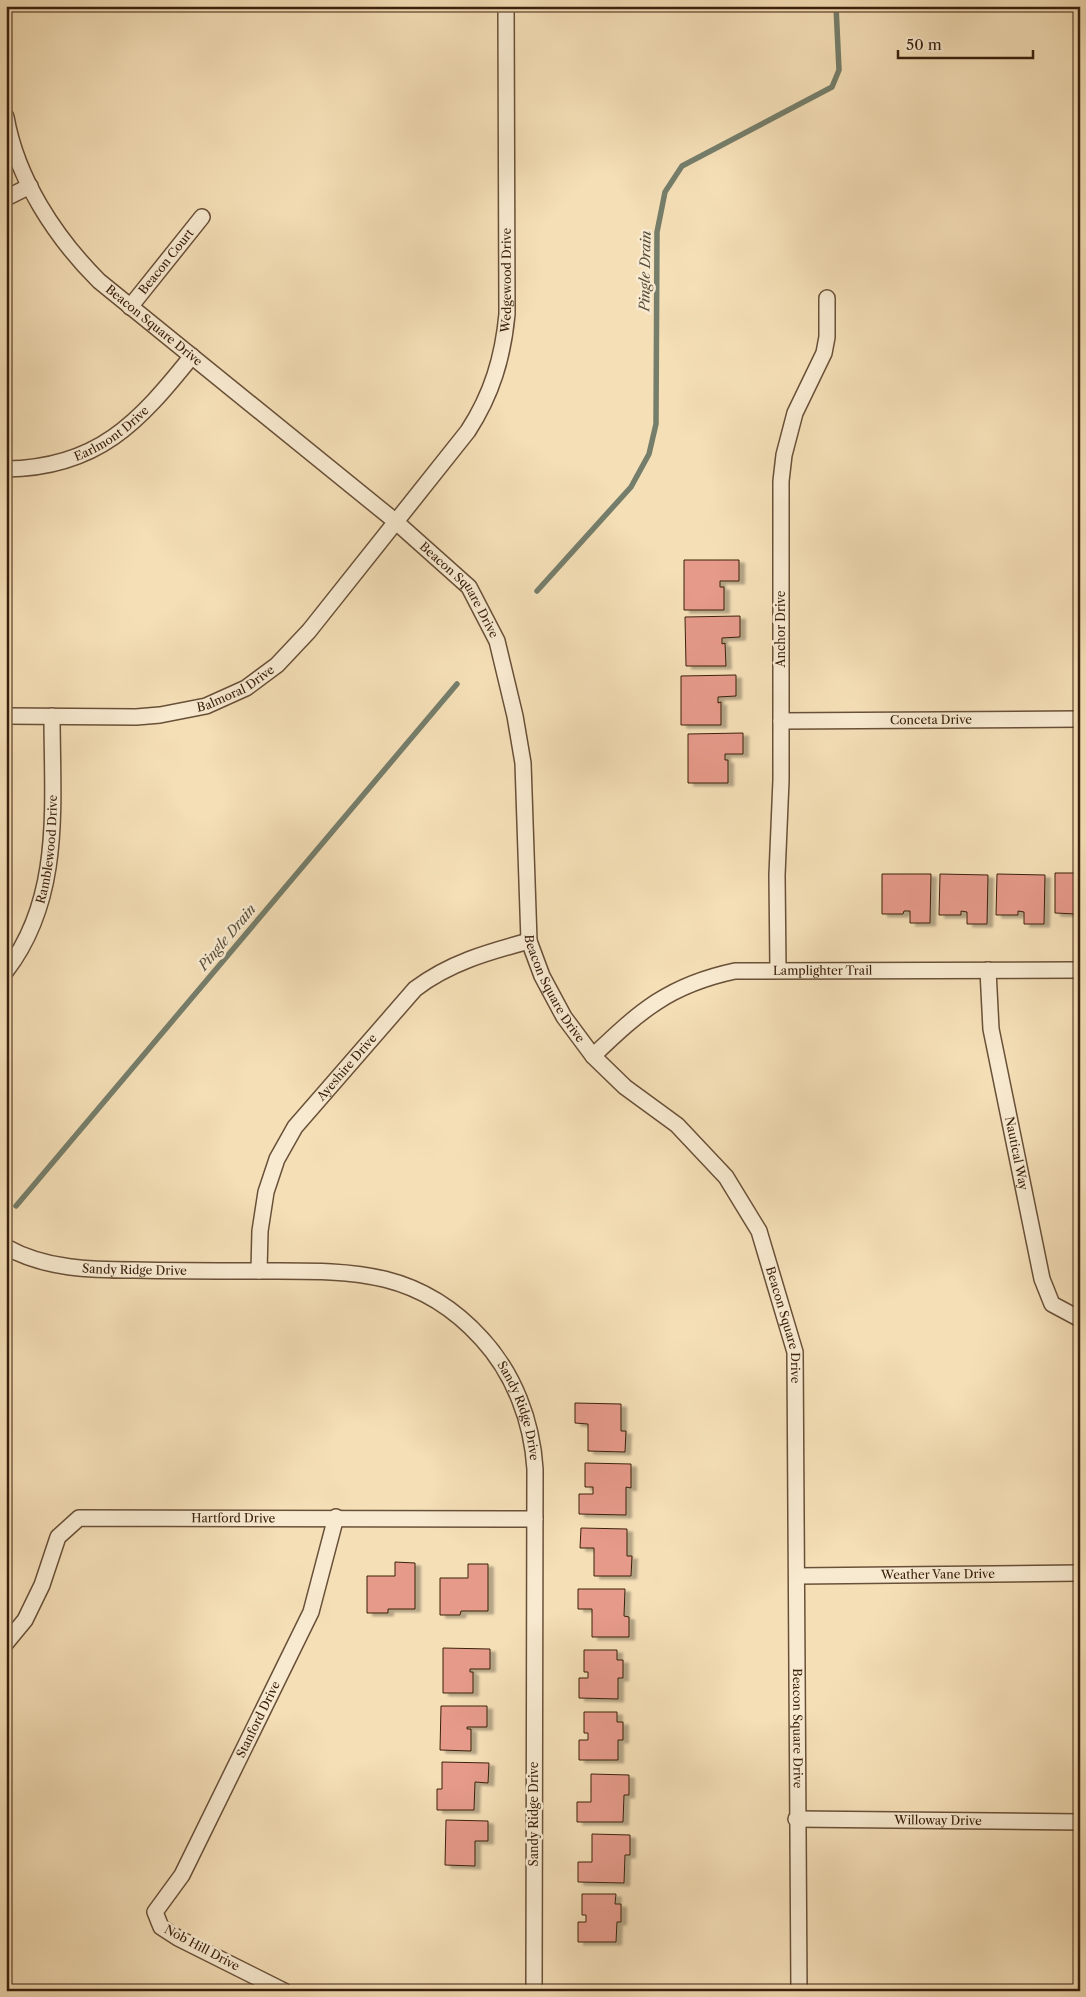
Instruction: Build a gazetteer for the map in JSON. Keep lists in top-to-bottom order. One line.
{"streets":{"street":["Beacon Court","Wedgewood Drive","Beacon Square Drive","Earlmont Drive","Anchor Drive","Balmoral Drive","Conceta Drive","Ramblewood Drive","Lamplighter Trail","Ayeshire Drive","Nautical Way","Sandy Ridge Drive","Hartford Drive","Weather Vane Drive","Stanford Drive","Willoway Drive","Nob Hill Drive"]},"crossings":[["Beacon Court","Beacon Square Drive"],["Wedgewood Drive","Beacon Square Drive"],["Wedgewood Drive","Balmoral Drive"],["Beacon Square Drive","Earlmont Drive"],["Beacon Square Drive","Balmoral Drive"],["Beacon Square Drive","Lamplighter Trail"],["Beacon Square Drive","Ayeshire Drive"],["Beacon Square Drive","Weather Vane Drive"],["Beacon Square Drive","Willoway Drive"],["Anchor Drive","Conceta Drive"],["Anchor Drive","Lamplighter Trail"],["Balmoral Drive","Ramblewood Drive"],["Lamplighter Trail","Nautical Way"],["Ayeshire Drive","Sandy Ridge Drive"],["Sandy Ridge Drive","Hartford Drive"],["Hartford Drive","Stanford Drive"],["Stanford Drive","Nob Hill Drive"]],"water":["Pingle Drain"],"scale_bar":"50 m"}
